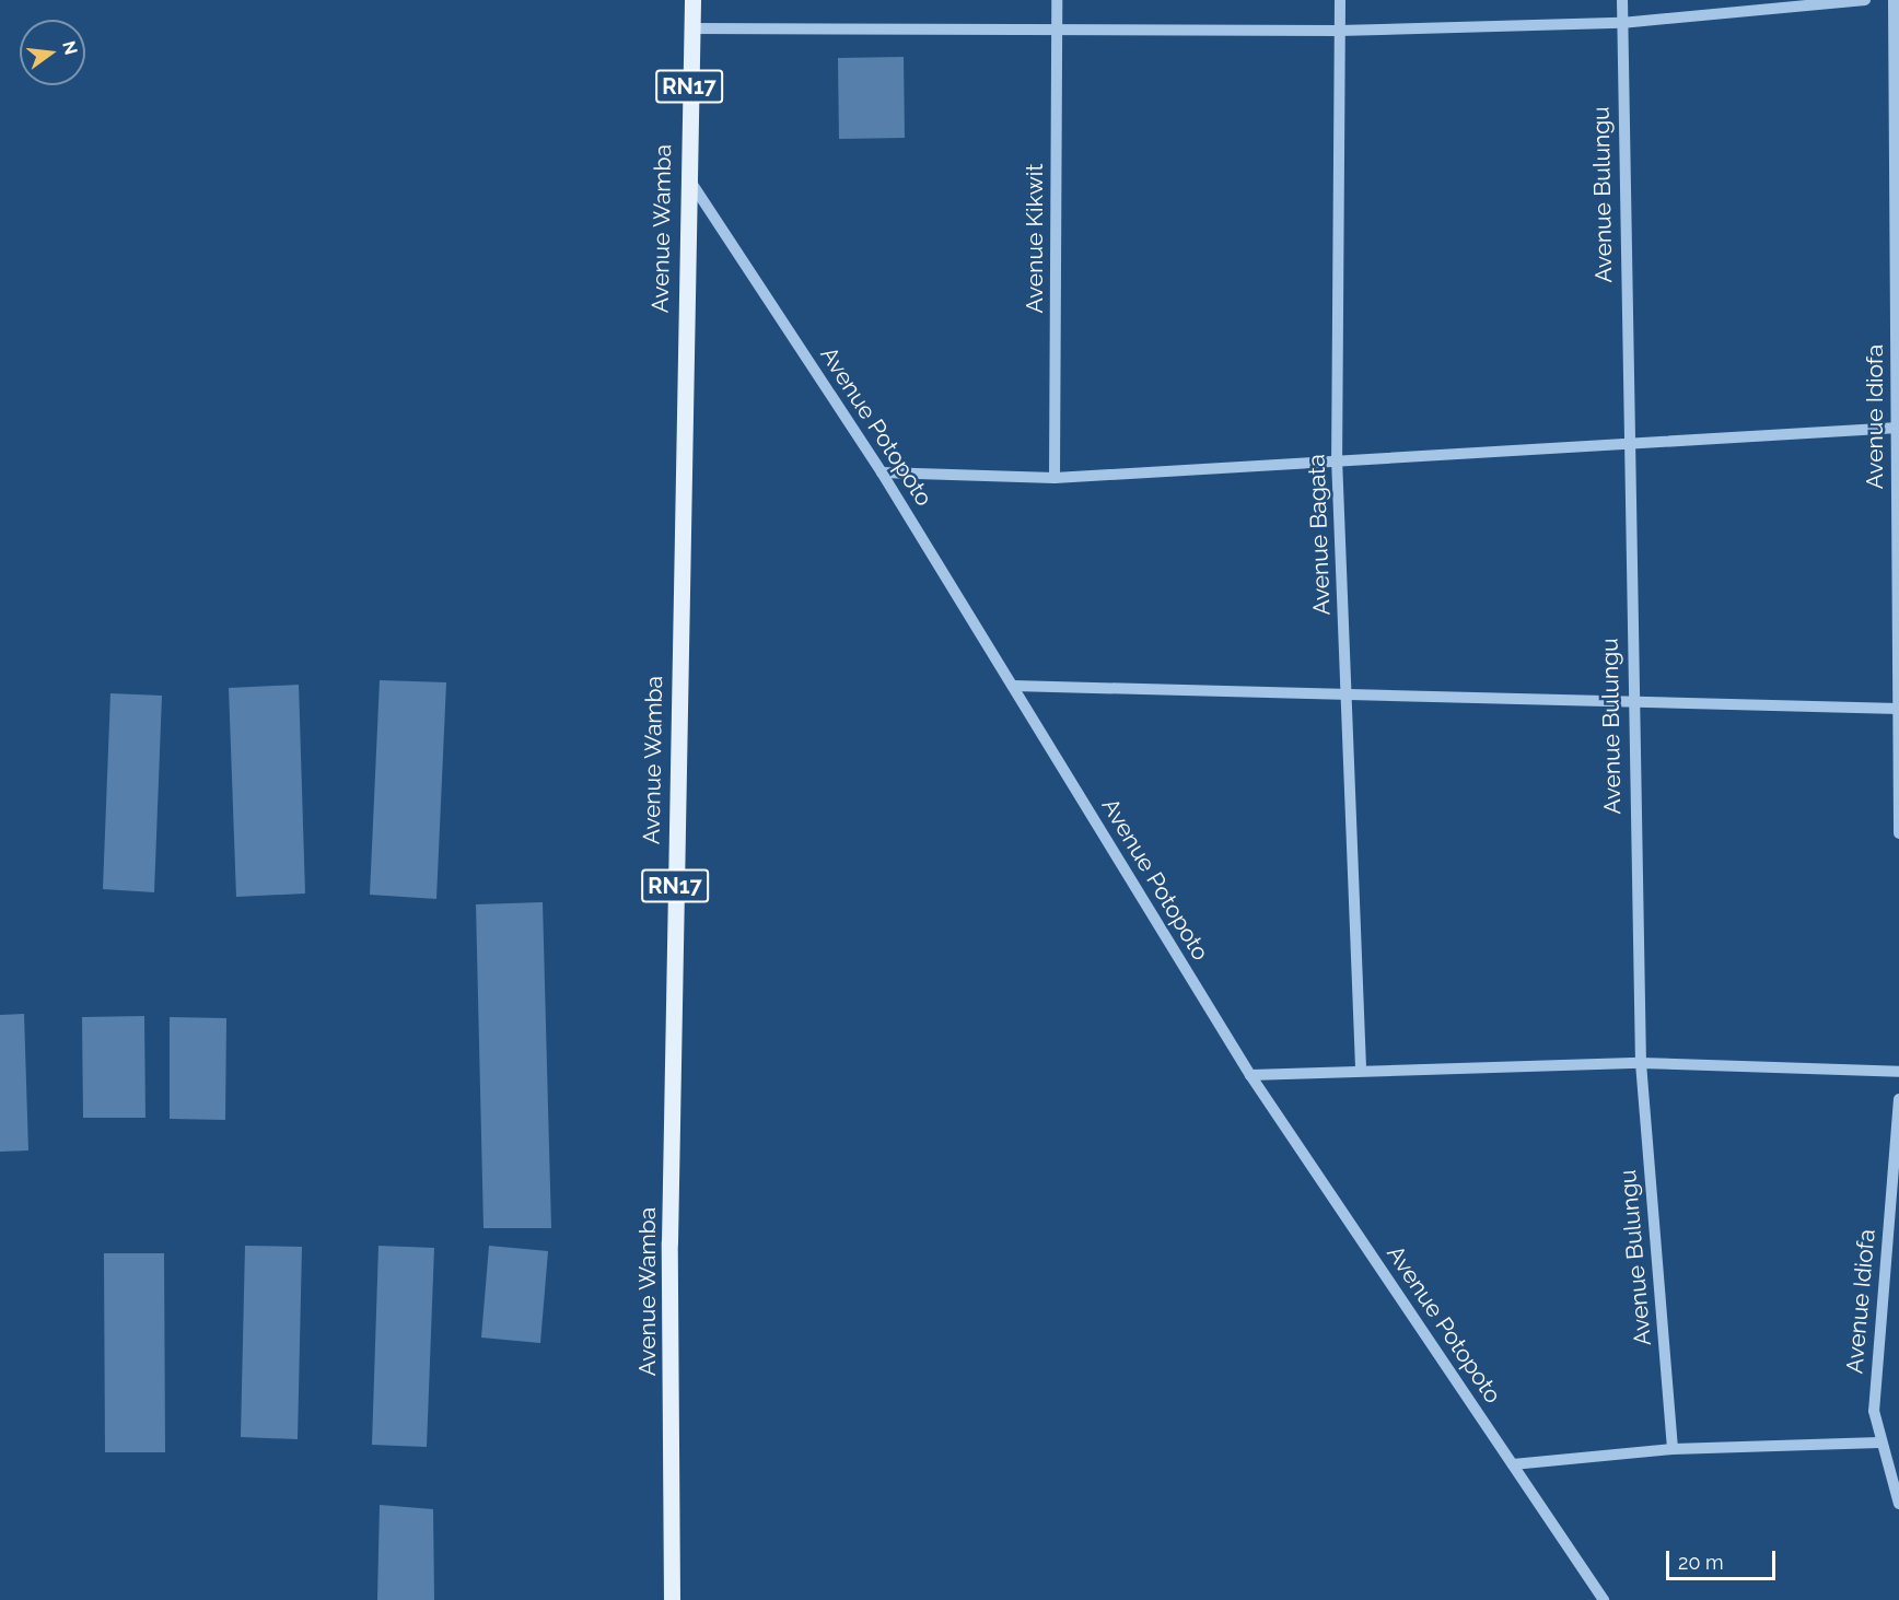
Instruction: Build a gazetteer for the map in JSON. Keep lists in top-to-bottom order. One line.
{"streets":{"main road":["RN17","Avenue Wamba"],"street":["Avenue Bulungu","Avenue Kikwit","Avenue Idiofa","Avenue Potopoto","Avenue Bagata"]},"crossings":[["Avenue Wamba","Avenue Potopoto"]],"scale_bar":"20 m","north":"right"}
